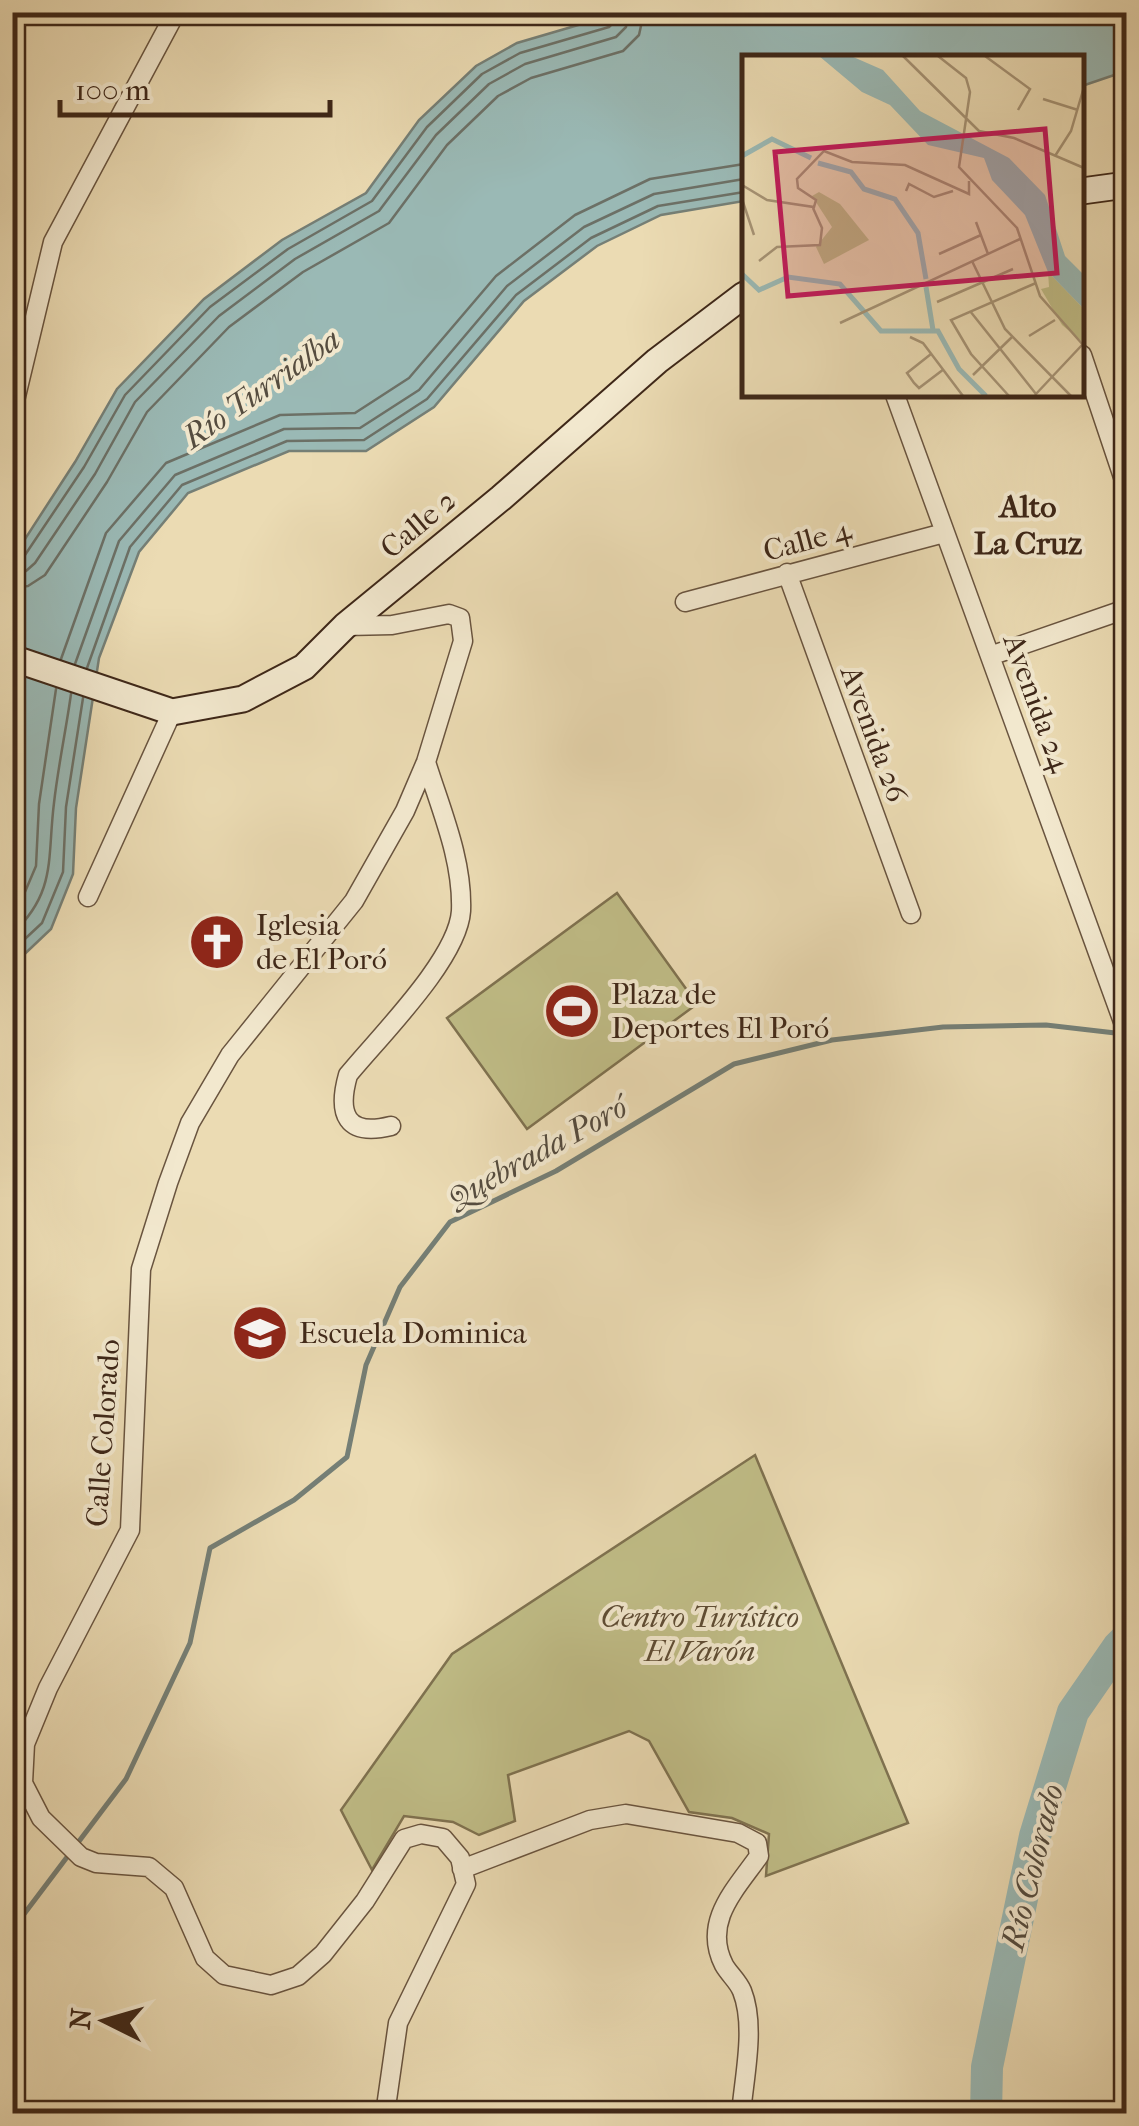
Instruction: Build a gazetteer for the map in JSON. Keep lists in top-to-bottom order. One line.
{"streets":{"main road":["Calle 2"],"street":["Calle 4","Avenida 24","Avenida 26","Calle Colorado"]},"crossings":[["Calle 2","Calle Colorado"],["Calle 4","Avenida 24"],["Calle 4","Avenida 26"]],"districts":["Alto La Cruz"],"water":["Río Turrialba","Quebrada Poró","Río Colorado"],"parks":["Centro Turístico El Varón"],"places":{"church":["Iglesia de El Poró"],"sports":["Plaza de Deportes El Poró"],"school or university":["Escuela Dominica"]},"scale_bar":"100 m","north":"left"}
